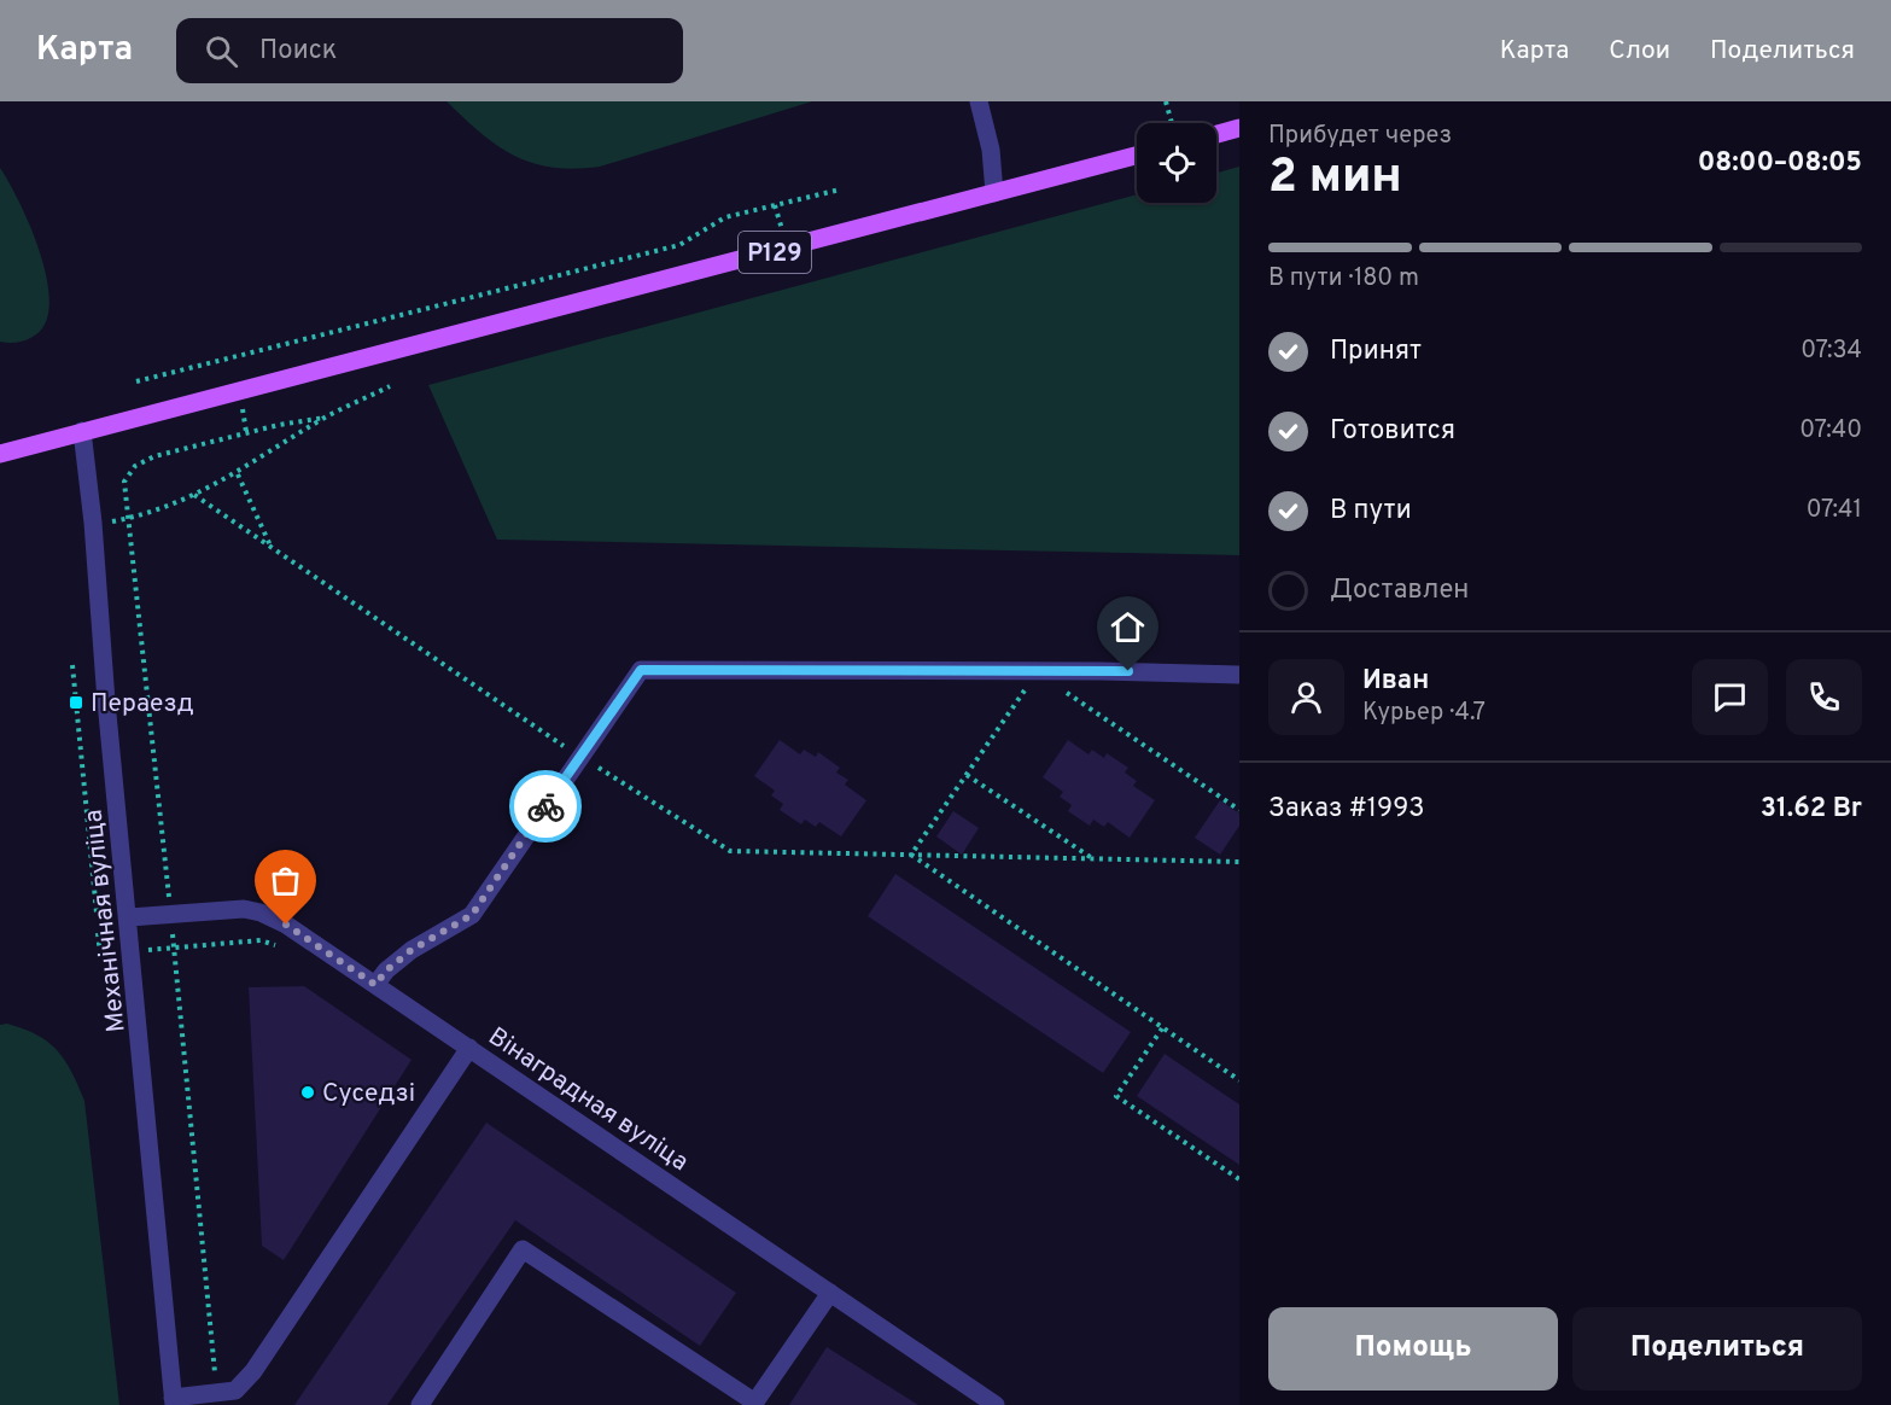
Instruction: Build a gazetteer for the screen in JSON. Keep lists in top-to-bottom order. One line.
{"streets":{"main road":["Р129"],"street":["Механічная вуліца","Вінаградная вуліца"]},"crossings":[["Р129","Механічная вуліца"],["Механічная вуліца","Вінаградная вуліца"]],"places":{"transit":["Пераезд"],"other":["Суседзі"]},"page":{"header":"Карта","search":"Поиск","nav":["Карта","Слои","Поделиться"],"heading":["2 мин","Прибудет через","08:00–08:05"],"panel":["Иван","Курьер · 4.7","Заказ #1993","31.62 Br"],"bar":"В пути · 180 m","list":[["Принят","07:34"],["Готовится","07:40"],["В пути","07:41"],"Доставлен"],"buttons":["Помощь","Поделиться"]}}
